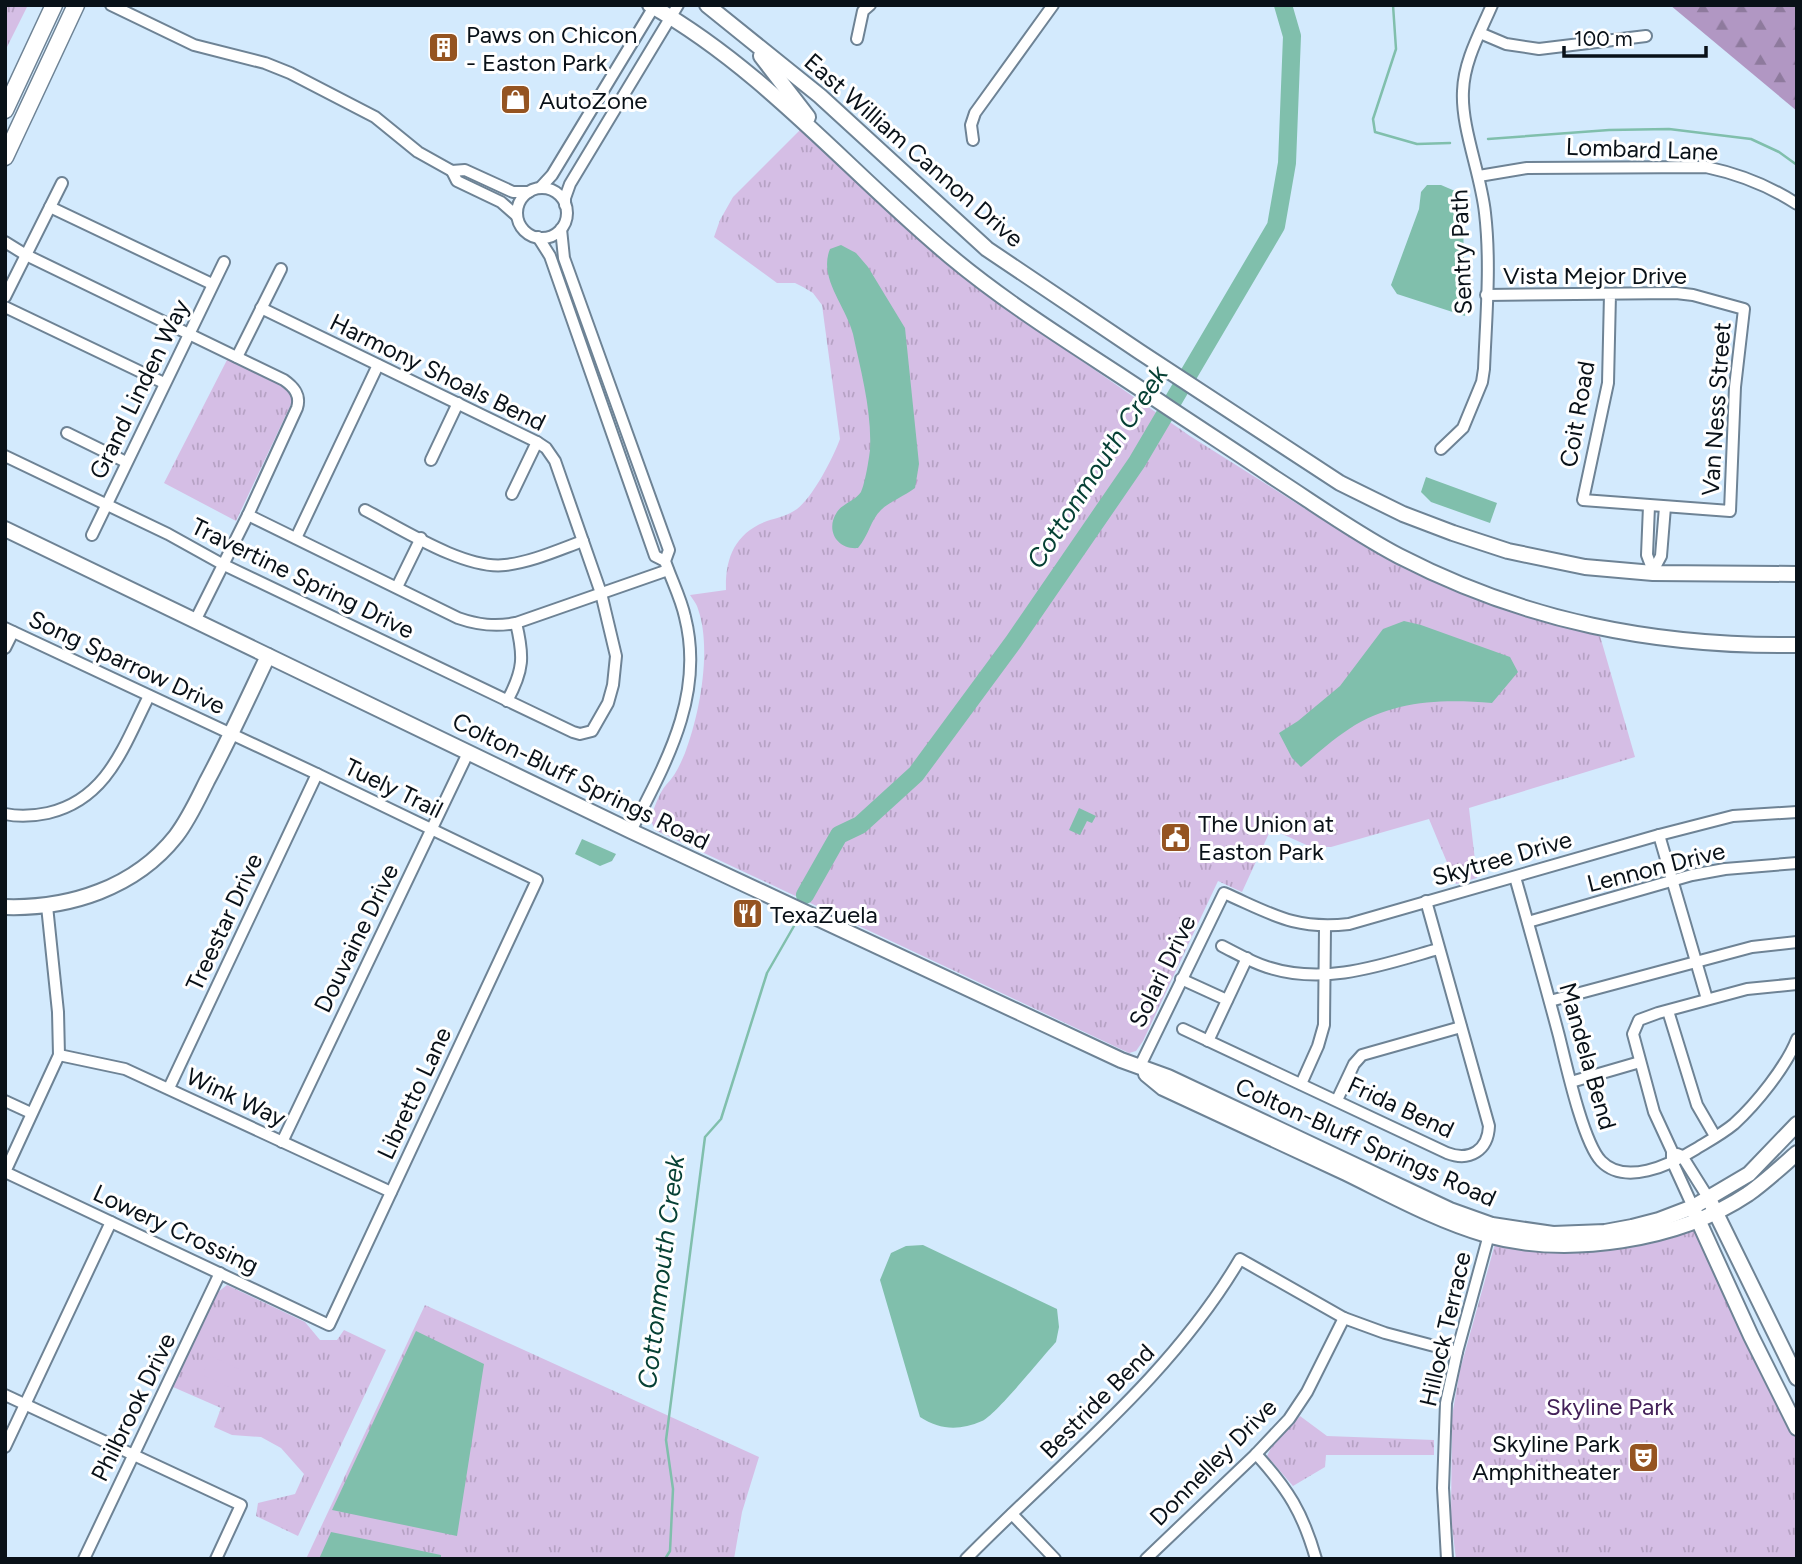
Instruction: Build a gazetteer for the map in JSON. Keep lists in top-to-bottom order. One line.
{"streets":{"street":["Lombard Lane","East William Cannon Drive","Sentry Path","Vista Mejor Drive","Harmony Shoals Bend","Grand Linden Way","Van Ness Street","Coit Road","Travertine Spring Drive","Song Sparrow Drive","Colton-Bluff Springs Road","Tuely Trail","Skytree Drive","Lennon Drive","Treestar Drive","Douvaine Drive","Solari Drive","Mandela Bend","Libretto Lane","Wink Way","Frida Bend","Lowery Crossing","Hillock Terrace","Bestride Bend","Philbrook Drive","Donnelley Drive"]},"crossings":[["Lombard Lane","Sentry Path"],["Sentry Path","Vista Mejor Drive"],["Vista Mejor Drive","Van Ness Street"],["Vista Mejor Drive","Coit Road"],["Harmony Shoals Bend","Travertine Spring Drive"],["Grand Linden Way","Travertine Spring Drive"],["Song Sparrow Drive","Tuely Trail"],["Colton-Bluff Springs Road","Douvaine Drive"],["Colton-Bluff Springs Road","Solari Drive"],["Colton-Bluff Springs Road","Hillock Terrace"],["Tuely Trail","Treestar Drive"],["Tuely Trail","Douvaine Drive"],["Tuely Trail","Libretto Lane"],["Skytree Drive","Solari Drive"],["Skytree Drive","Mandela Bend"],["Skytree Drive","Frida Bend"],["Lennon Drive","Mandela Bend"],["Treestar Drive","Wink Way"],["Douvaine Drive","Wink Way"],["Libretto Lane","Wink Way"],["Libretto Lane","Lowery Crossing"],["Lowery Crossing","Philbrook Drive"],["Bestride Bend","Donnelley Drive"]],"water":["Cottonmouth Creek"],"parks":["Skyline Park"],"places":{"building":["Paws on Chicon - Easton Park"],"shop":["AutoZone"],"public building":["The Union at Easton Park"],"restaurant":["TexaZuela"],"theatre":["Skyline Park Amphitheater"]},"scale_bar":"100 m"}
